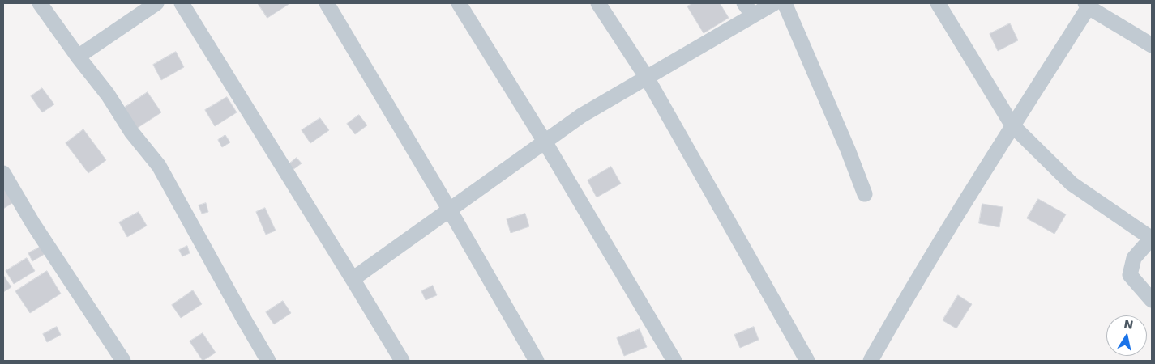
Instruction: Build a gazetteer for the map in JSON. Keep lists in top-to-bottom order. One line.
{"north":"top"}
